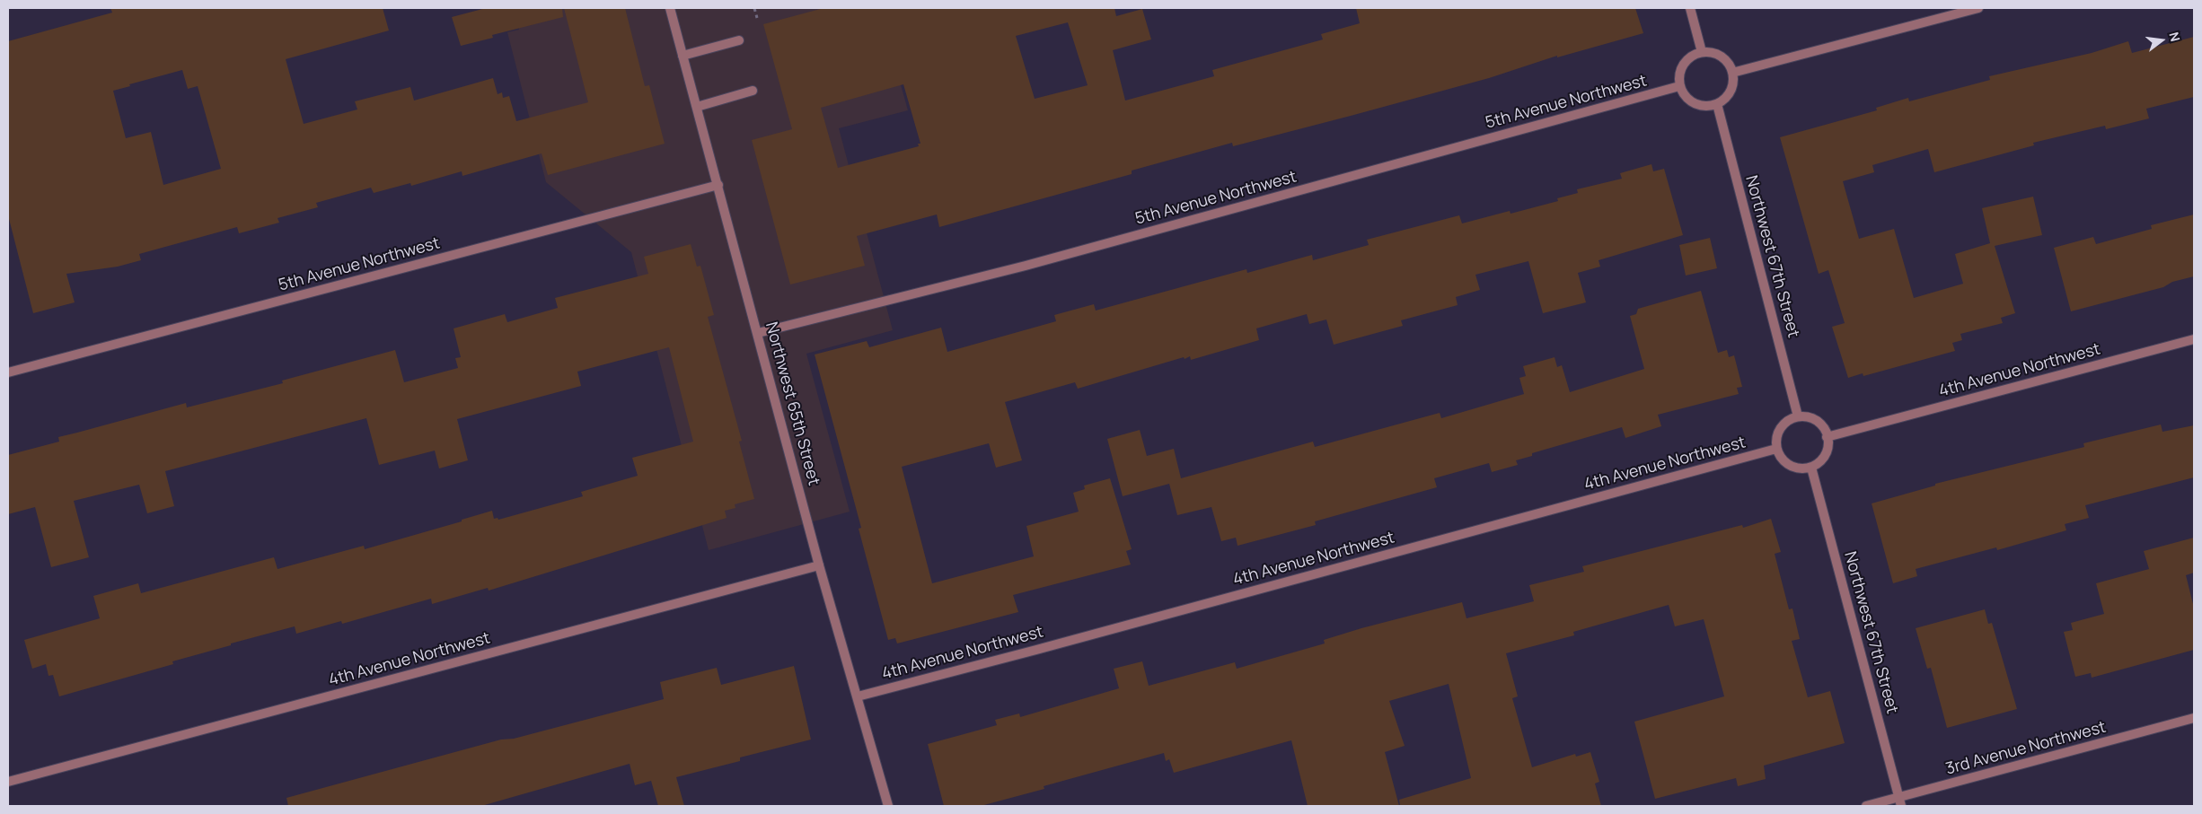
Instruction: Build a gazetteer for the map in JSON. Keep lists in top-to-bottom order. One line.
{"streets":{"street":["5th Avenue Northwest","Northwest 67th Street","4th Avenue Northwest","Northwest 65th Street","3rd Avenue Northwest"]},"crossings":[["5th Avenue Northwest","Northwest 67th Street"],["5th Avenue Northwest","Northwest 65th Street"],["Northwest 67th Street","4th Avenue Northwest"],["Northwest 67th Street","3rd Avenue Northwest"],["4th Avenue Northwest","Northwest 65th Street"]],"north":"right"}
